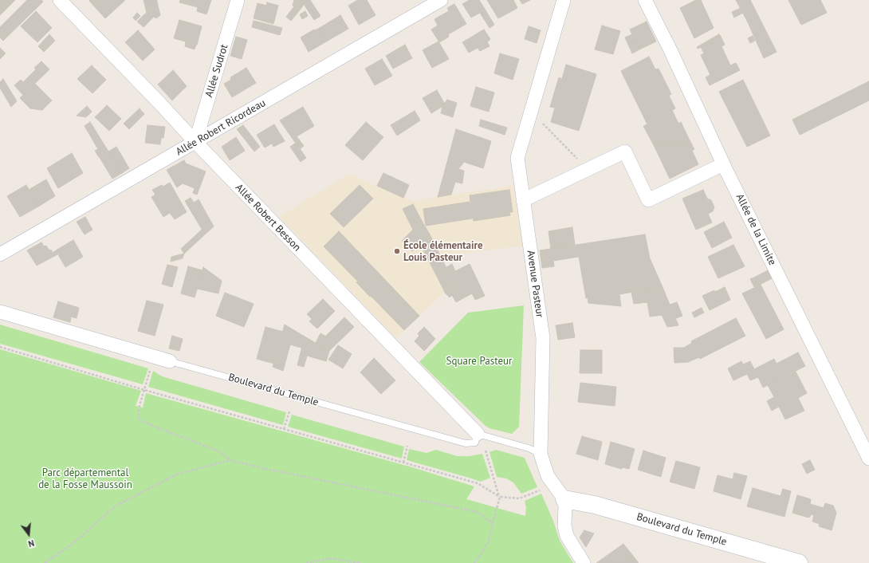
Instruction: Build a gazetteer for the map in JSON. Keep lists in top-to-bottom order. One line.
{"streets":{"street":["Allée Sudrot","Allée Robert Ricordeau","Allée Robert Besson","Allée de la Limite","Avenue Pasteur","Boulevard du Temple"]},"crossings":[["Allée Sudrot","Allée Robert Ricordeau"],["Allée Sudrot","Allée Robert Besson"],["Allée Robert Ricordeau","Allée Robert Besson"],["Allée Robert Besson","Boulevard du Temple"],["Avenue Pasteur","Boulevard du Temple"]],"parks":["Square Pasteur","Parc départemental de la Fosse Maussoin"],"places":["École élémentaire Louis Pasteur"],"north":"bottom"}
